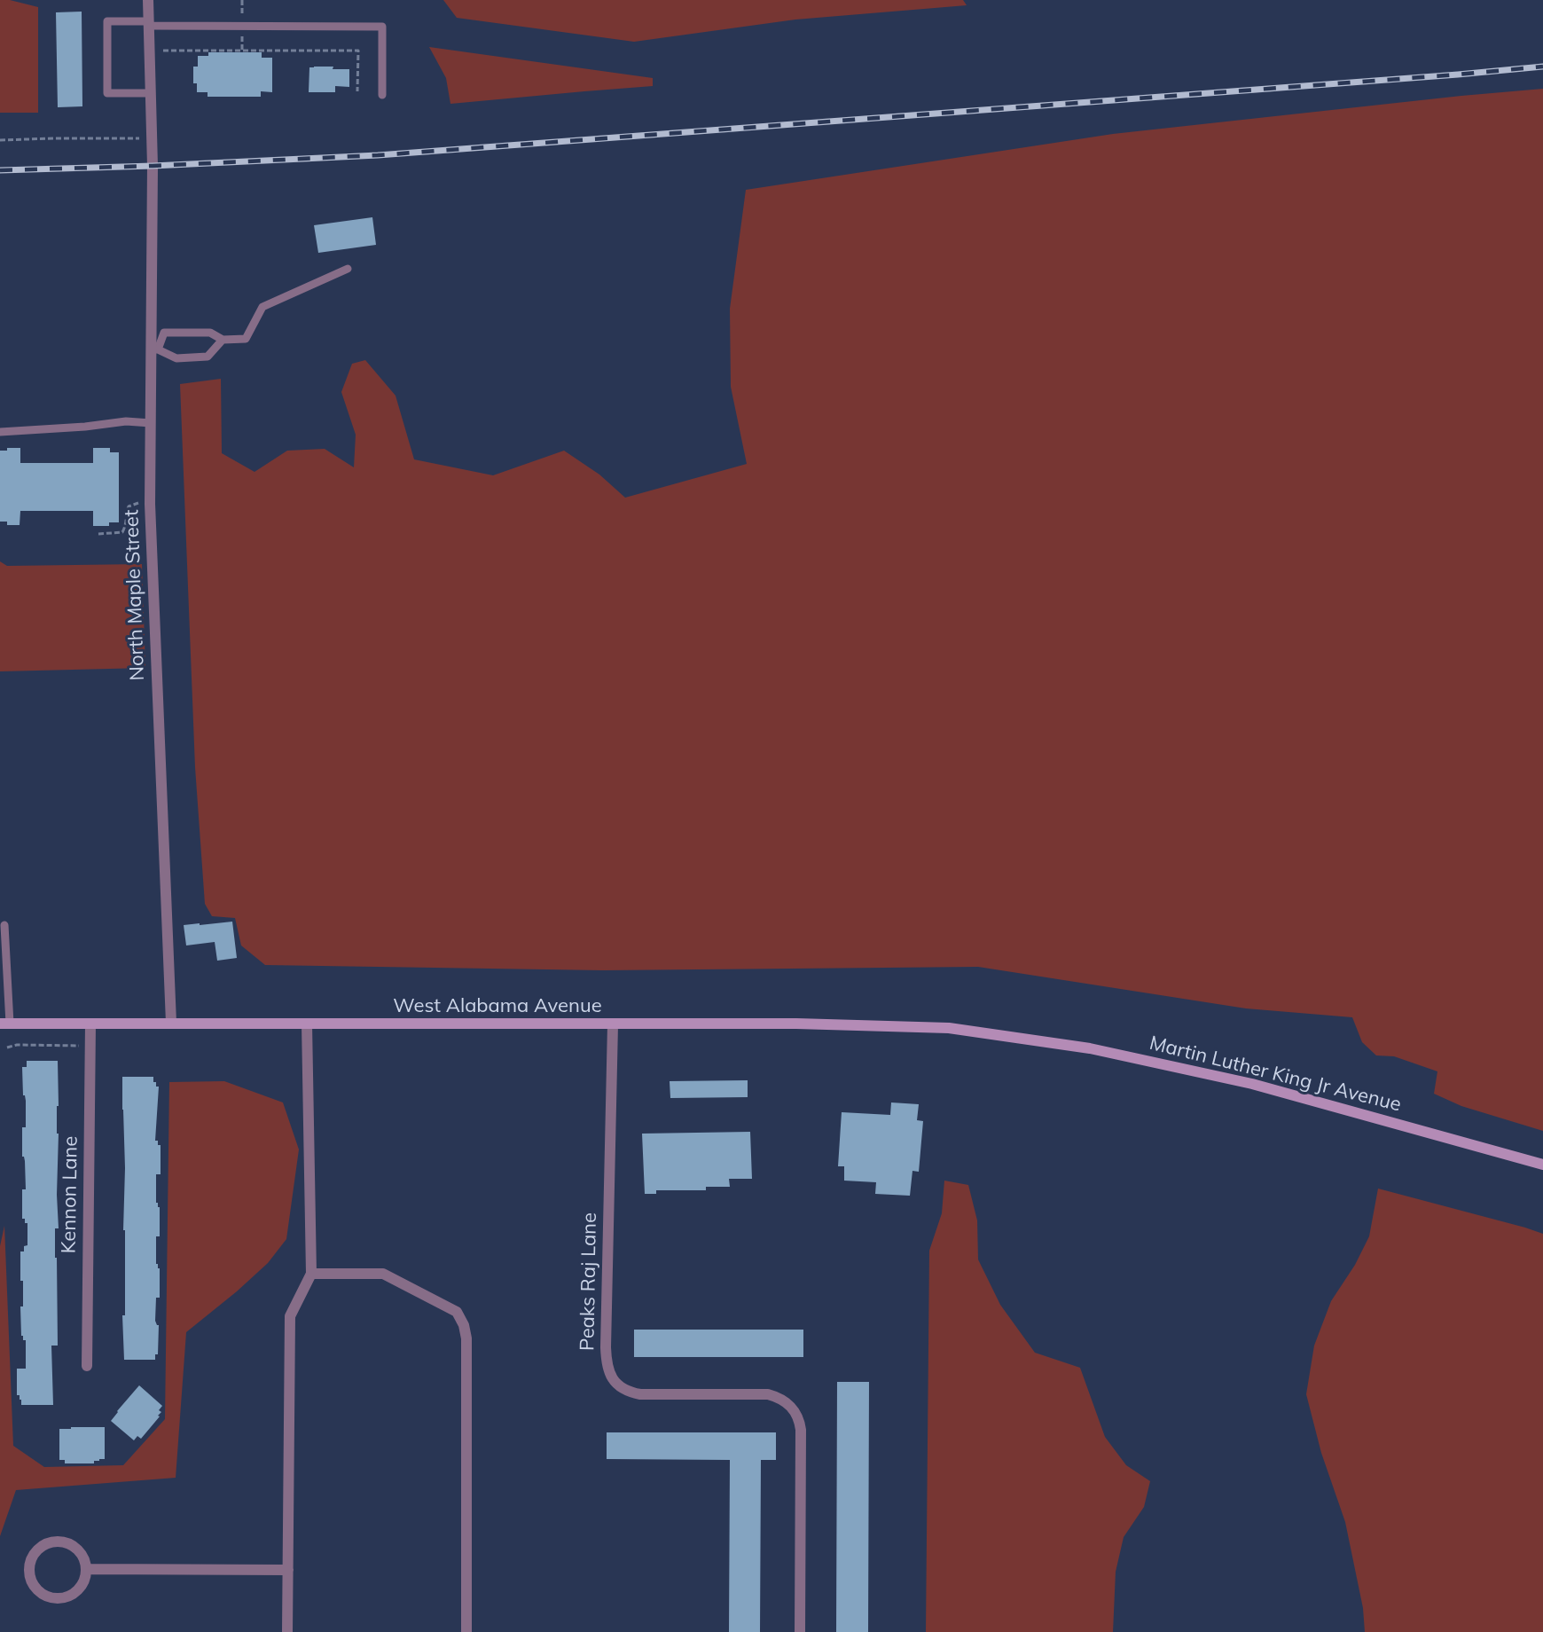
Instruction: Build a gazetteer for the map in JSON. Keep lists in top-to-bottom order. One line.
{"streets":{"main road":["West Alabama Avenue","Martin Luther King Jr Avenue"],"street":["North Maple Street","Kennon Lane","Peaks Raj Lane"]},"crossings":[["North Maple Street","West Alabama Avenue"],["West Alabama Avenue","Martin Luther King Jr Avenue"],["West Alabama Avenue","Kennon Lane"],["West Alabama Avenue","Peaks Raj Lane"]]}
